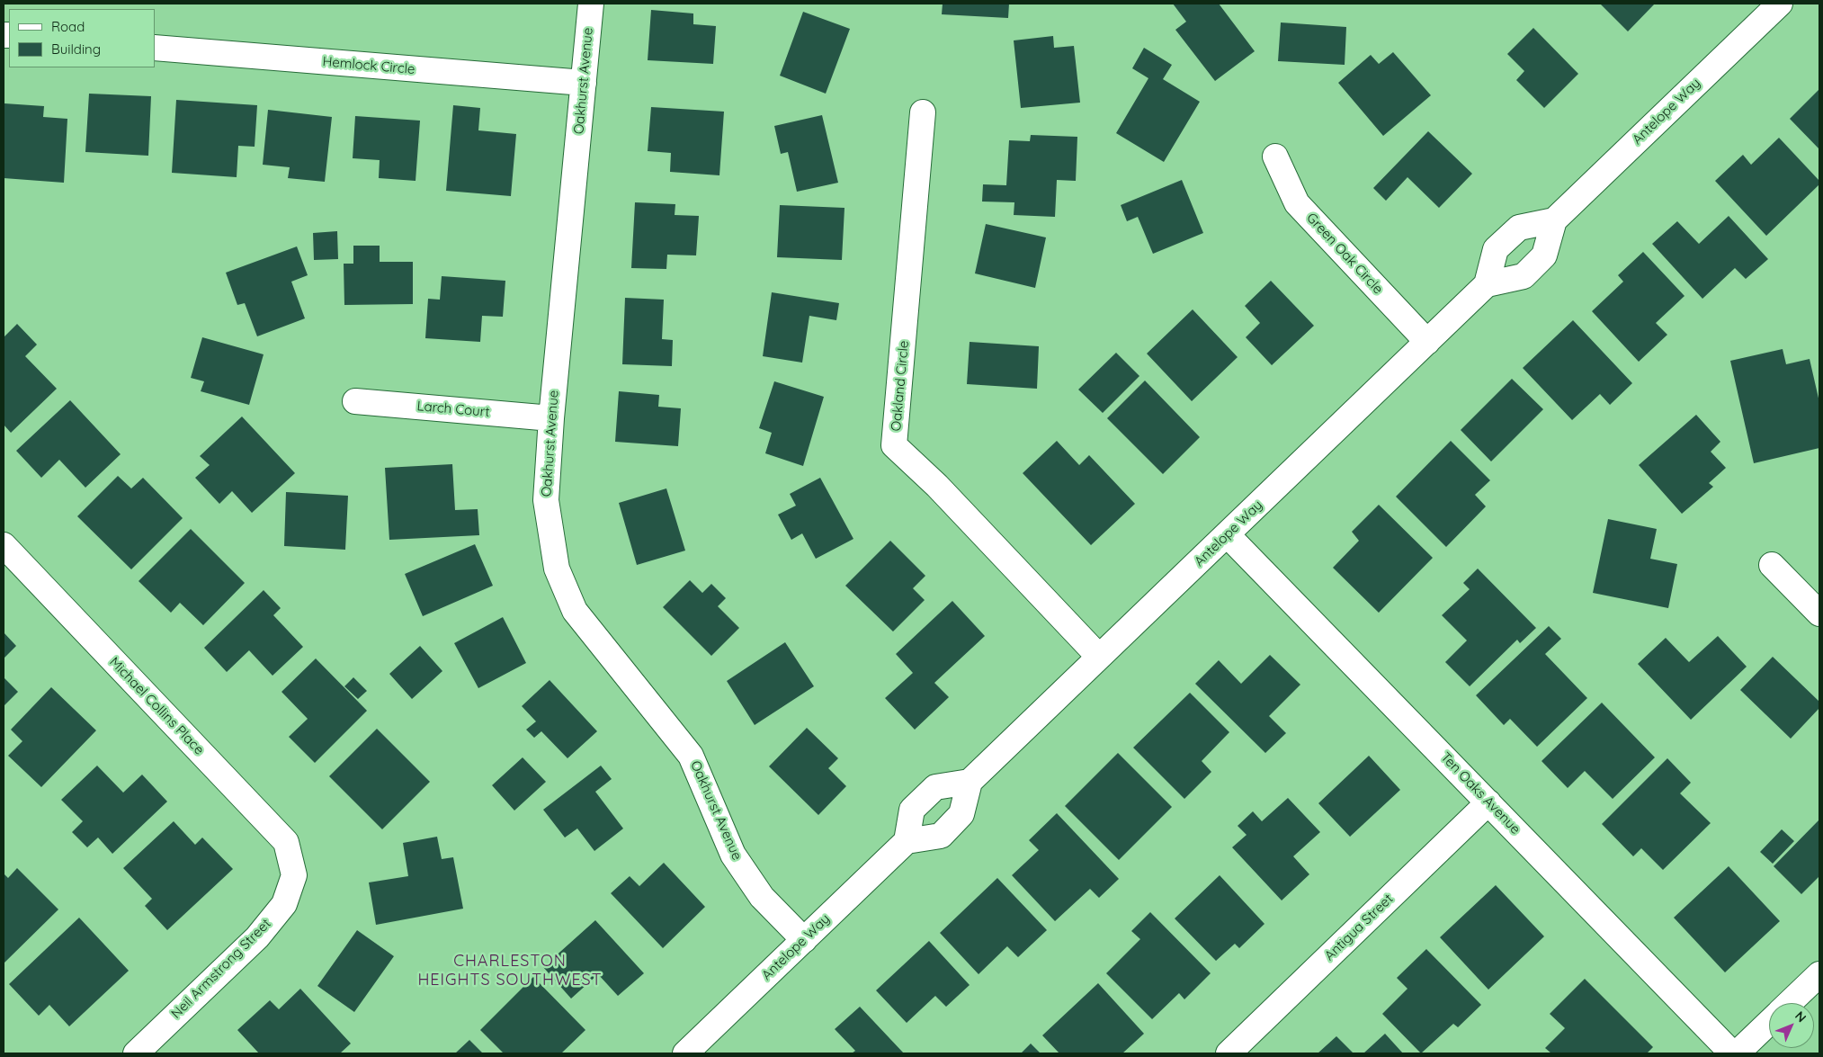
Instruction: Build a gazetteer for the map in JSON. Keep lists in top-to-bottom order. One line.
{"streets":{"street":["Hemlock Circle","Oakhurst Avenue","Antelope Way","Green Oak Circle","Oakland Circle","Larch Court","Michael Collins Place","Ten Oaks Avenue","Antigua Street","Neil Armstrong Street"]},"crossings":[["Hemlock Circle","Oakhurst Avenue"],["Oakhurst Avenue","Antelope Way"],["Oakhurst Avenue","Larch Court"],["Antelope Way","Green Oak Circle"],["Antelope Way","Oakland Circle"],["Antelope Way","Ten Oaks Avenue"],["Michael Collins Place","Neil Armstrong Street"],["Ten Oaks Avenue","Antigua Street"]],"districts":["CHARLESTON HEIGHTS SOUTHWEST"],"legend":["Road","Building"],"north":"top right"}
